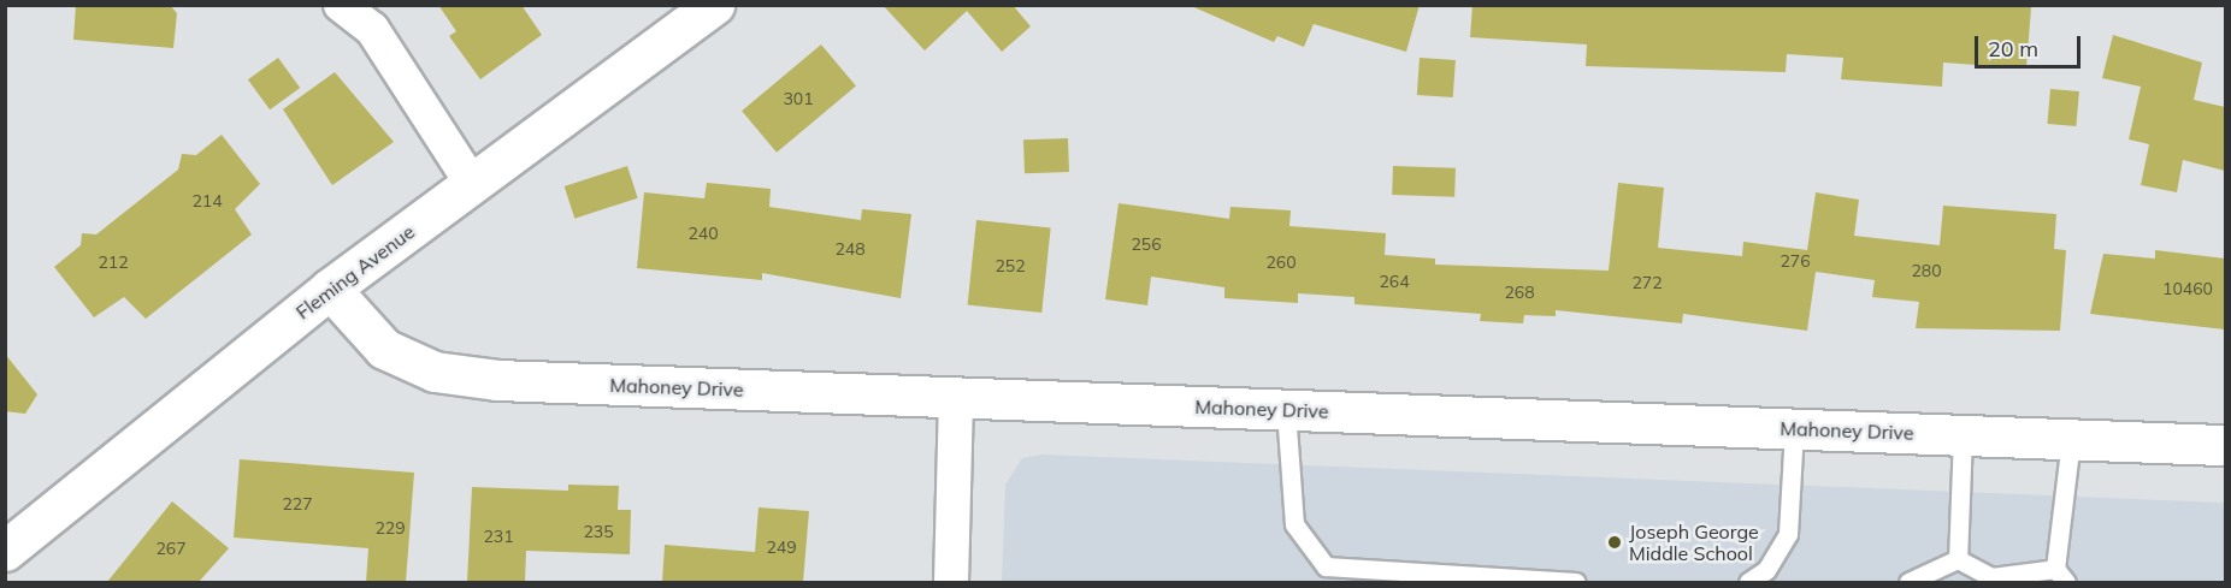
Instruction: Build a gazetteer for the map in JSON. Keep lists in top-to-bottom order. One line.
{"streets":{"street":["Fleming Avenue","Mahoney Drive"]},"crossings":[["Fleming Avenue","Mahoney Drive"]],"places":["Joseph George Middle School"],"house_numbers":["301","214","240","256","248","276","212","260","252","280","264","272","10460","268","227","229","235","231","249","267"],"scale_bar":"20 m"}
